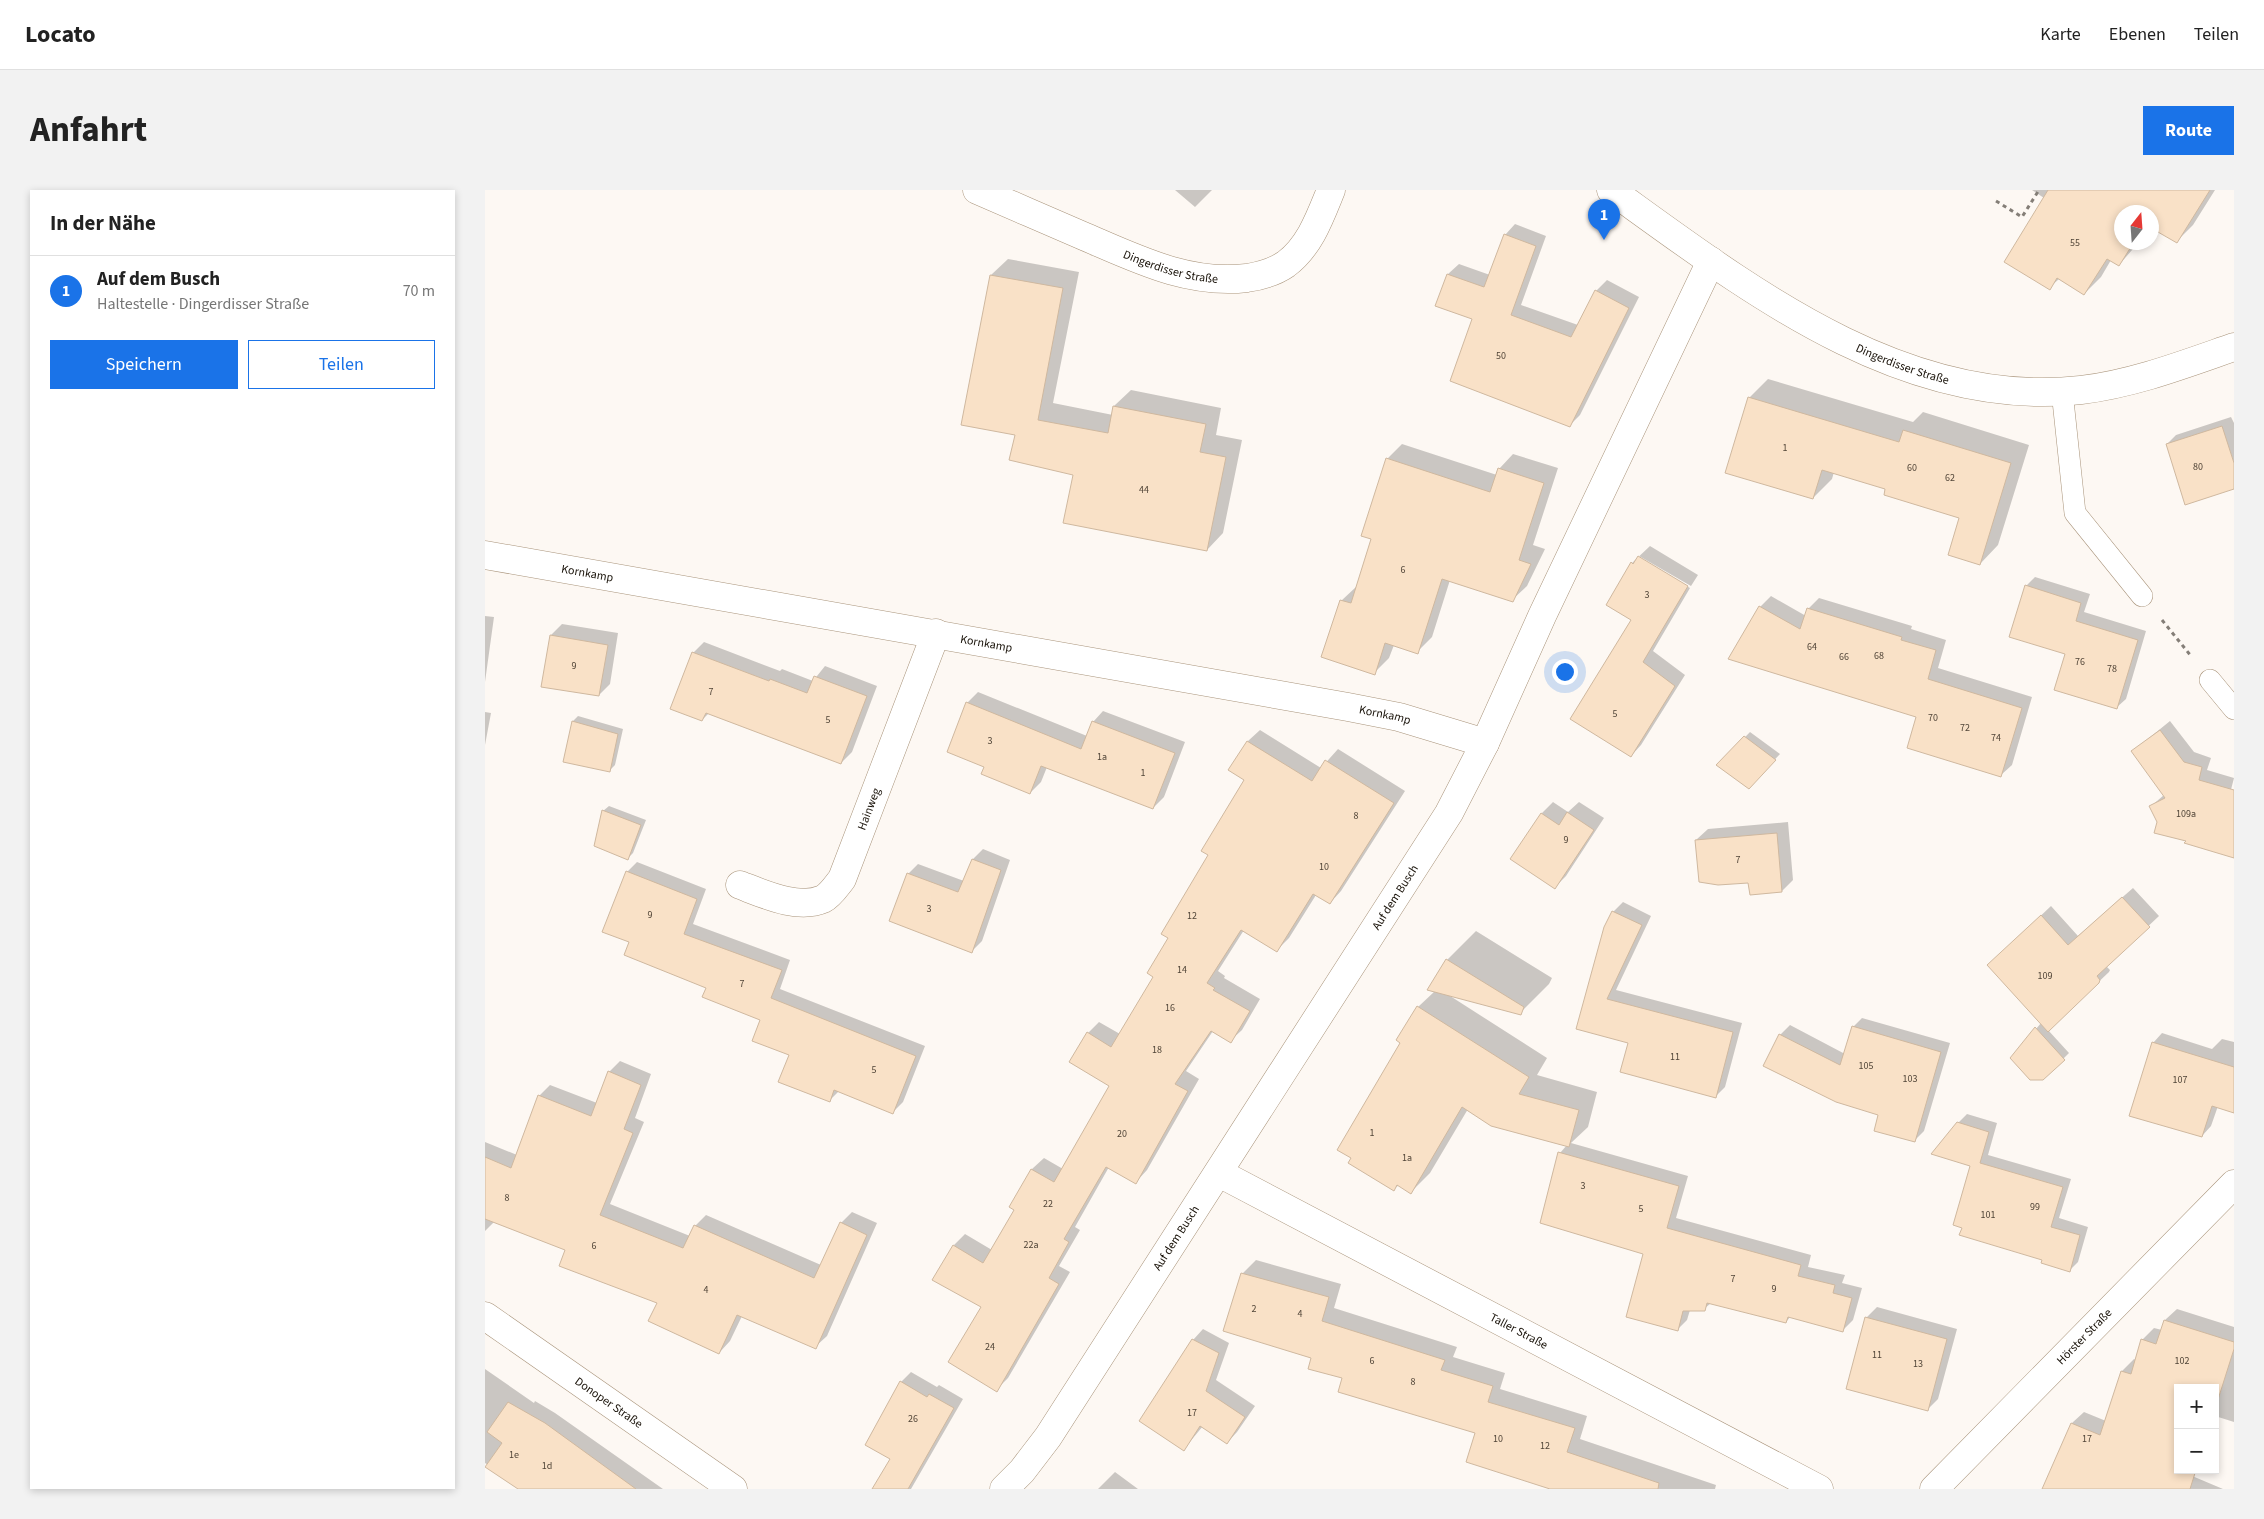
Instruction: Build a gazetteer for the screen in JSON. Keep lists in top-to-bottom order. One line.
{"streets":{"street":["Dingerdisser Straße","Kornkamp","Hainweg","Auf dem Busch","Taller Straße","Hörster Straße","Donoper Straße"]},"crossings":[["Dingerdisser Straße","Auf dem Busch"],["Kornkamp","Hainweg"],["Kornkamp","Auf dem Busch"],["Auf dem Busch","Taller Straße"]],"house_numbers":["55","50","1","80","60","62","44","6","3","64","68","66","76","9","78","7","5","70","5","72","74","3","1a","1","109a","8","9","7","10","3","9","12","14","109","7","16","18","11","105","5","103","107","1","20","1a","3","8","22","99","5","101","22a","6","7","9","4","2","4","24","11","6","102","13","8","17","26","10","17","12","1e","1d"],"north":"top","page":{"header":"Locato","nav":["Karte","Ebenen","Teilen"],"title":"Anfahrt","buttons":["Route",["Speichern","Teilen"]],"heading":"In der Nähe","pins":"1","list":[{"mark":"1","name":"Auf dem Busch","note":"Haltestelle · Dingerdisser Straße","value":"70 m"}],"map_buttons":["+","−"]}}
